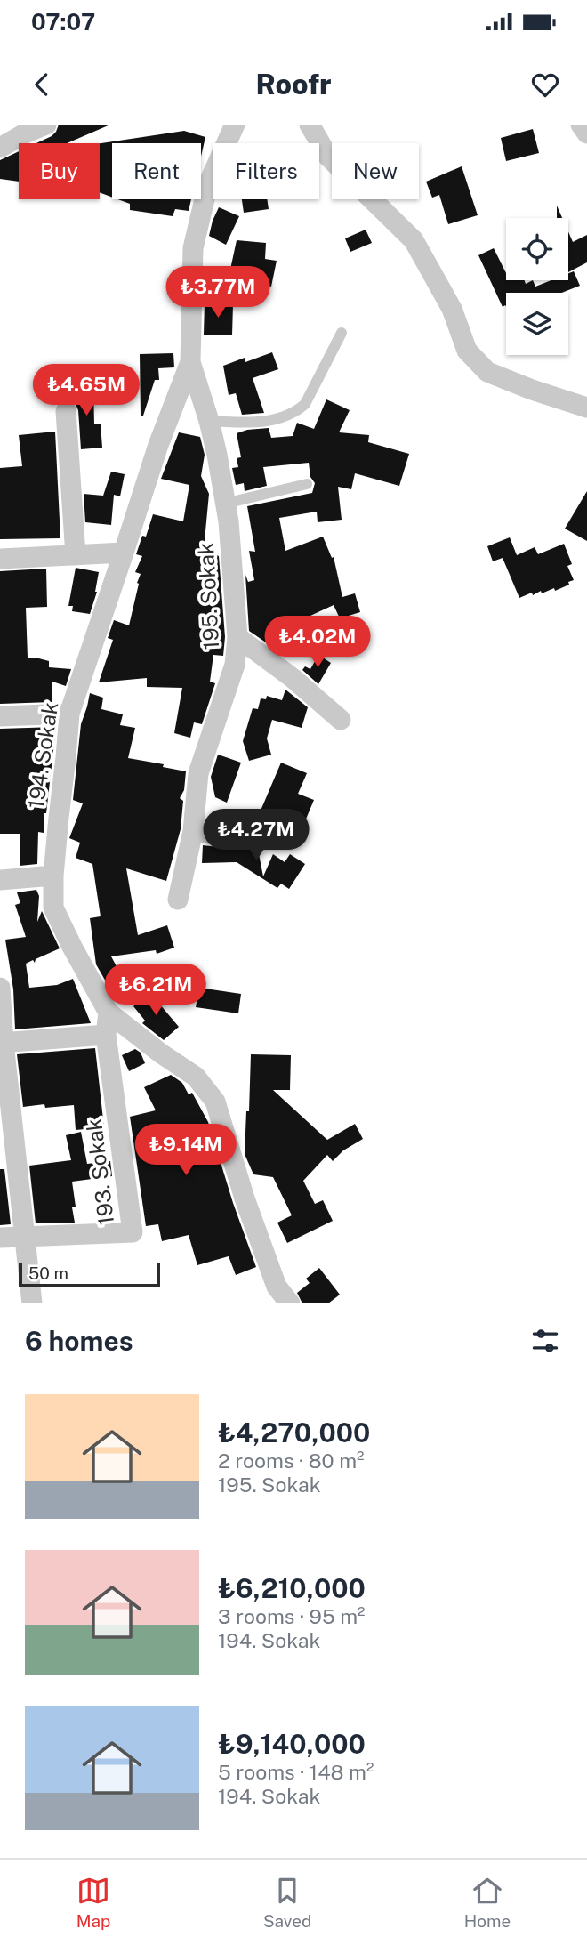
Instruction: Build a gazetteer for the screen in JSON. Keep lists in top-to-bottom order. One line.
{"streets":{"street":["195. Sokak","194. Sokak","193. Sokak"]},"crossings":[["195. Sokak","194. Sokak"],["194. Sokak","193. Sokak"]],"scale_bar":"50 m","page":{"status":"07:07","header":"Roofr","chip":["Buy","Rent","Filters","New"],"price":["₺3.77M","₺4.65M","₺4.02M","₺4.27M","₺6.21M","₺9.14M"],"scale":"50 m","heading":"6 homes","list":[{"name":"₺4,270,000","note":"2 rooms · 80 m² · 195. Sokak"},{"name":"₺6,210,000","note":"3 rooms · 95 m² · 194. Sokak"},{"name":"₺9,140,000","note":"5 rooms · 148 m² · 194. Sokak"}],"tabs":["Map","Saved","Home"]}}
